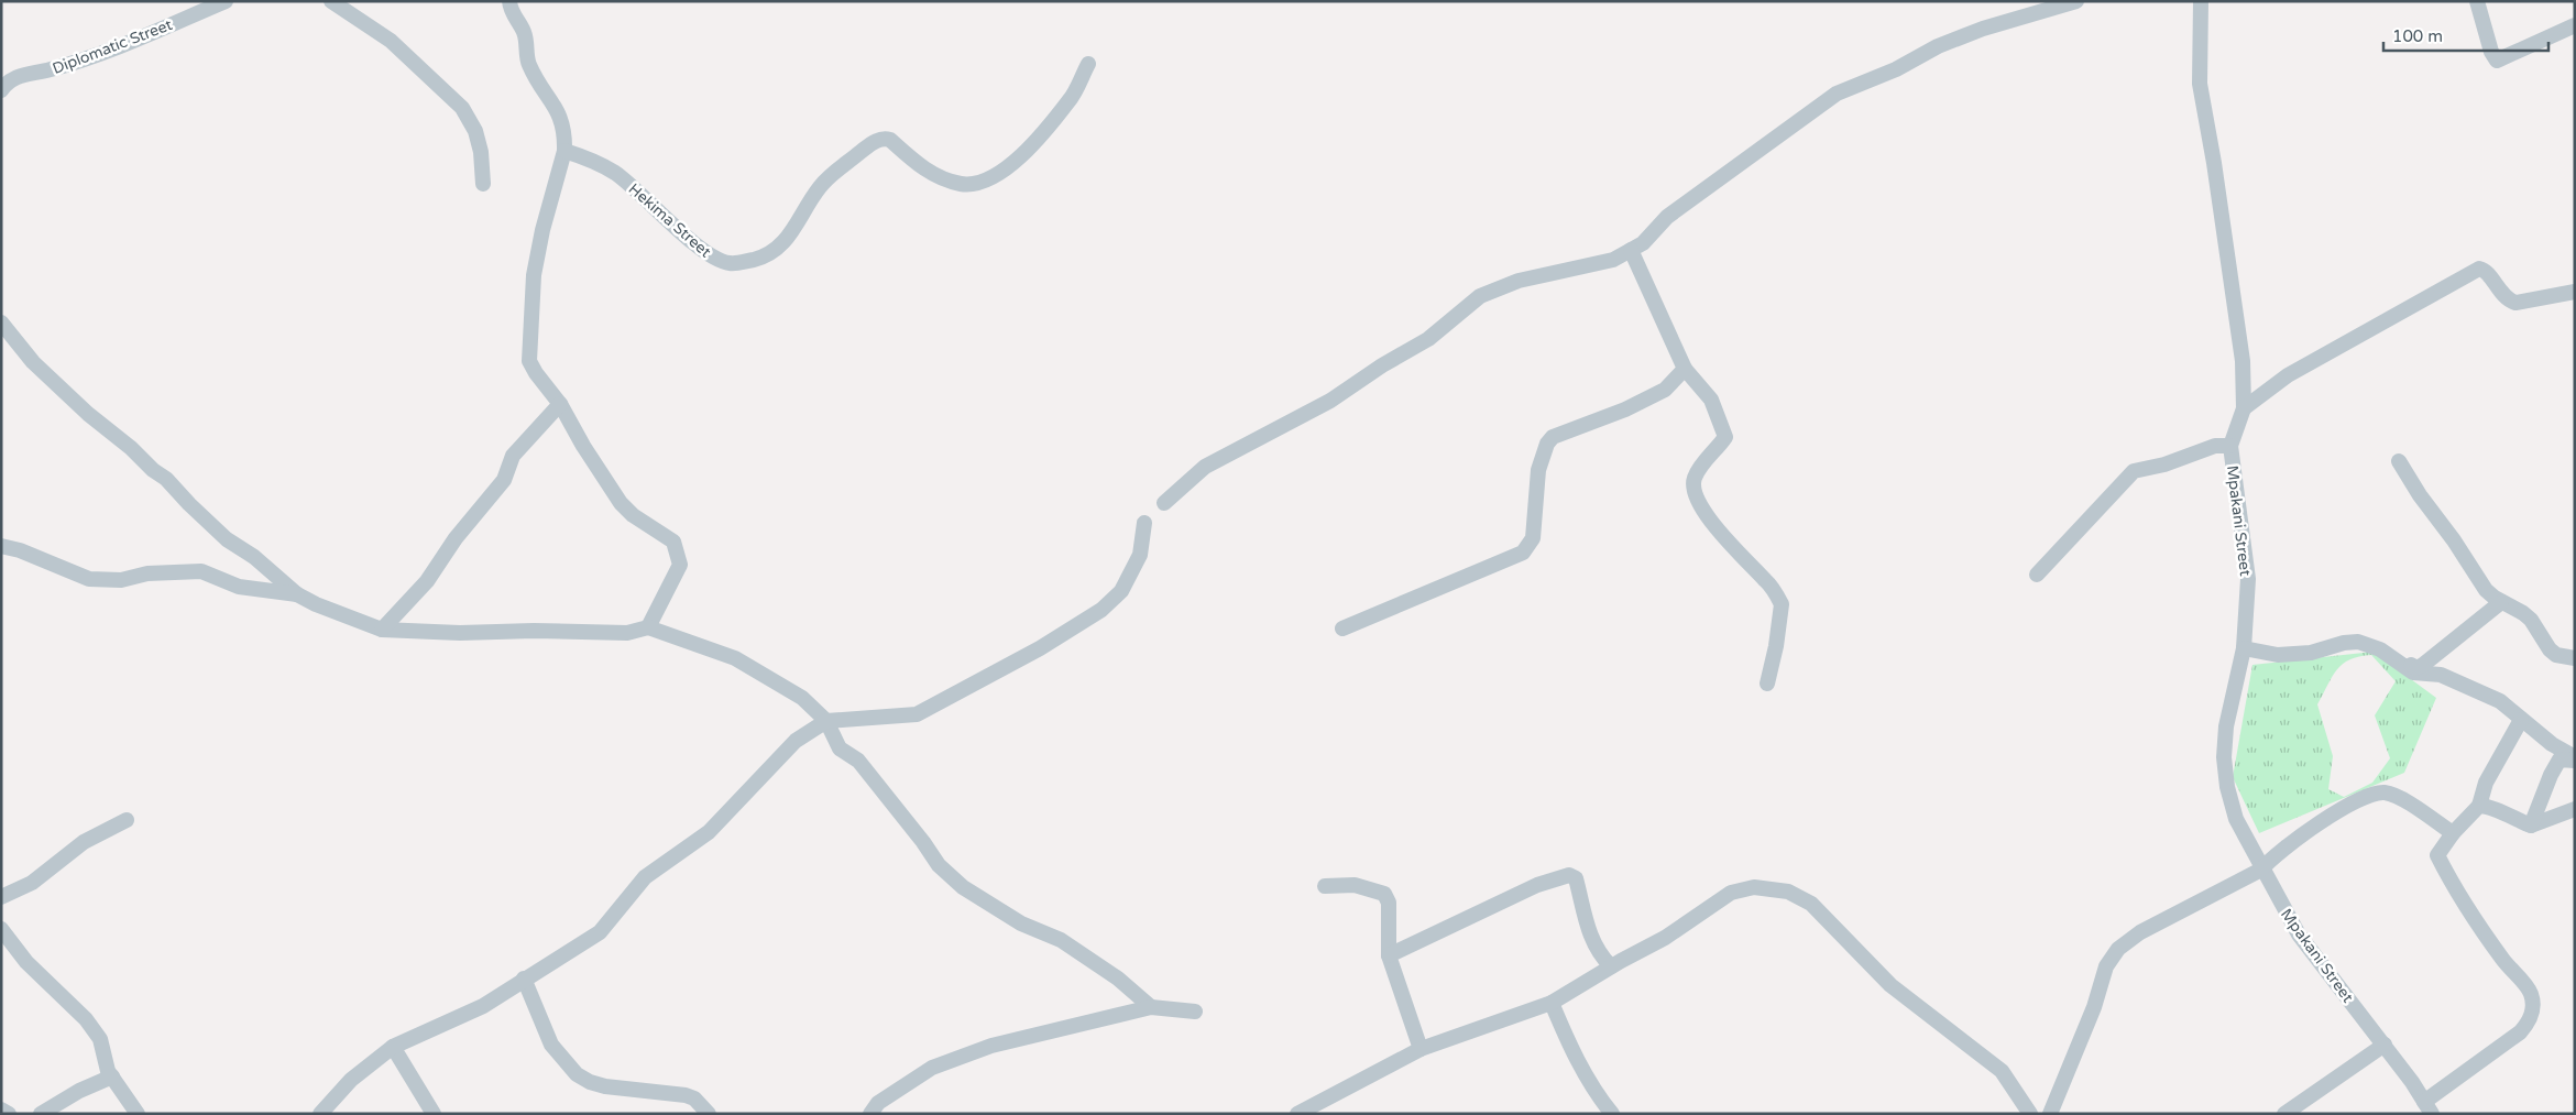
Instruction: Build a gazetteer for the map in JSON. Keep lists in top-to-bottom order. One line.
{"streets":{"street":["Diplomatic Street","Hekima Street","Mpakani Street"]},"scale_bar":"100 m"}
